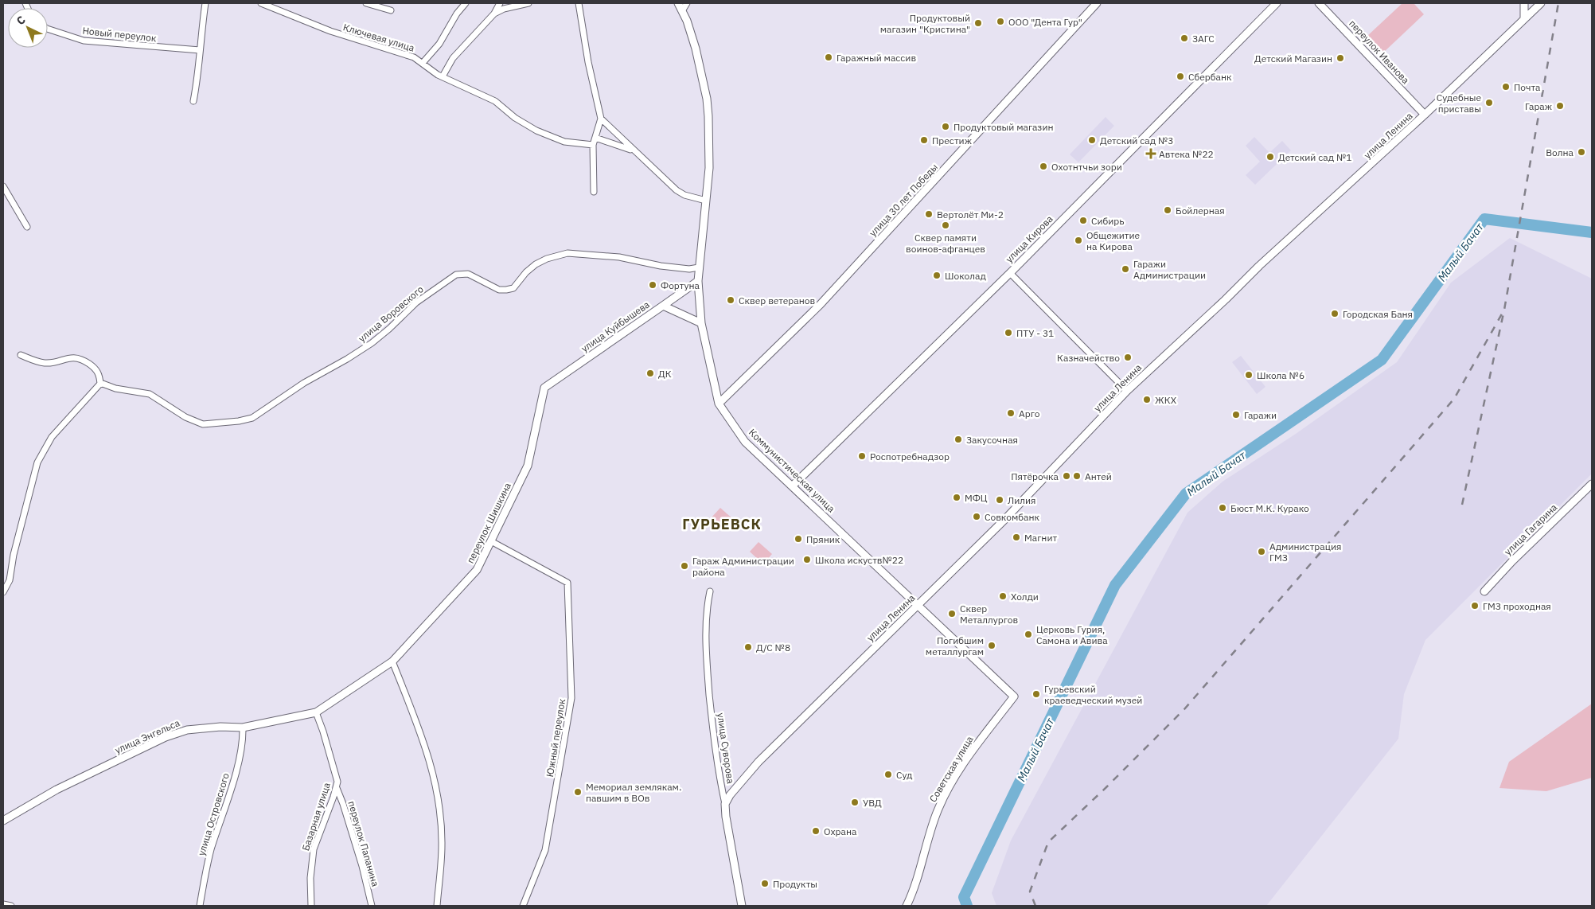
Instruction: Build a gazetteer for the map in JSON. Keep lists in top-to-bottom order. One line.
{"streets":{"street":["Новый переулок","Ключевая улица","переулок Иванова","улица Ленина","улица 30 лет Победы","улица Кирова","улица Воровского","улица Куйбышева","Коммунистическая улица","переулок Шишкина","улица Гагарина","улица Энгельса","Южный переулок","улица Суворова","Советская улица","улица Островского","Базарная улица","переулок Папанина"]},"crossings":[["переулок Иванова","улица Ленина"],["улица Ленина","Коммунистическая улица"],["улица Ленина","улица Суворова"],["улица 30 лет Победы","Коммунистическая улица"],["улица Кирова","Коммунистическая улица"],["улица Воровского","Коммунистическая улица"],["улица Куйбышева","Коммунистическая улица"],["улица Куйбышева","переулок Шишкина"],["Коммунистическая улица","Советская улица"],["переулок Шишкина","улица Энгельса"],["переулок Шишкина","Южный переулок"],["улица Энгельса","улица Островского"],["улица Энгельса","Базарная улица"],["Базарная улица","переулок Папанина"]],"districts":["ГУРЬЕВСК"],"water":["Малый Бачат"],"places":{"other":["ООО \"Дента Гур\"","Продуктовый магазин \"Кристина\"","ЗАГС","Гаражный массив","Детский Магазин","Сбербанк","Почта","Судебные приставы","Гараж","Продуктовый магазин","Престиж","Детский сад №3","Волна","Детский сад №1","Охотнтчьи зори","Бойлерная","Вертолёт Ми-2","Сибирь","Сквер памяти воинов-афганцев","Общежитие на Кирова","Гаражи Администрации","Шоколад","Фортуна","Сквер ветеранов","Городская Баня","ПТУ - 31","Казначейство","ДК","Школа №6","ЖКХ","Арго","Гаражи","Закусочная","Роспотребнадзор","Пятёрочка","Антей","МФЦ","Лилия","Бюст М.К. Курако","Совкомбанк","Магнит","Пряник","Администрация ГМЗ","Школа искуств№22","Гараж Администрации района","Холди","ГМЗ проходная","Сквер Металлургов","Церковь Гурия, Самона и Авива","Погибшим металлургам","Д/С №8","Гурьевский краеведческий музей","Суд","Мемориал землякам. павшим в ВОв","УВД","Охрана","Продукты"],"health":["Автека №22"]},"north":"top left"}
